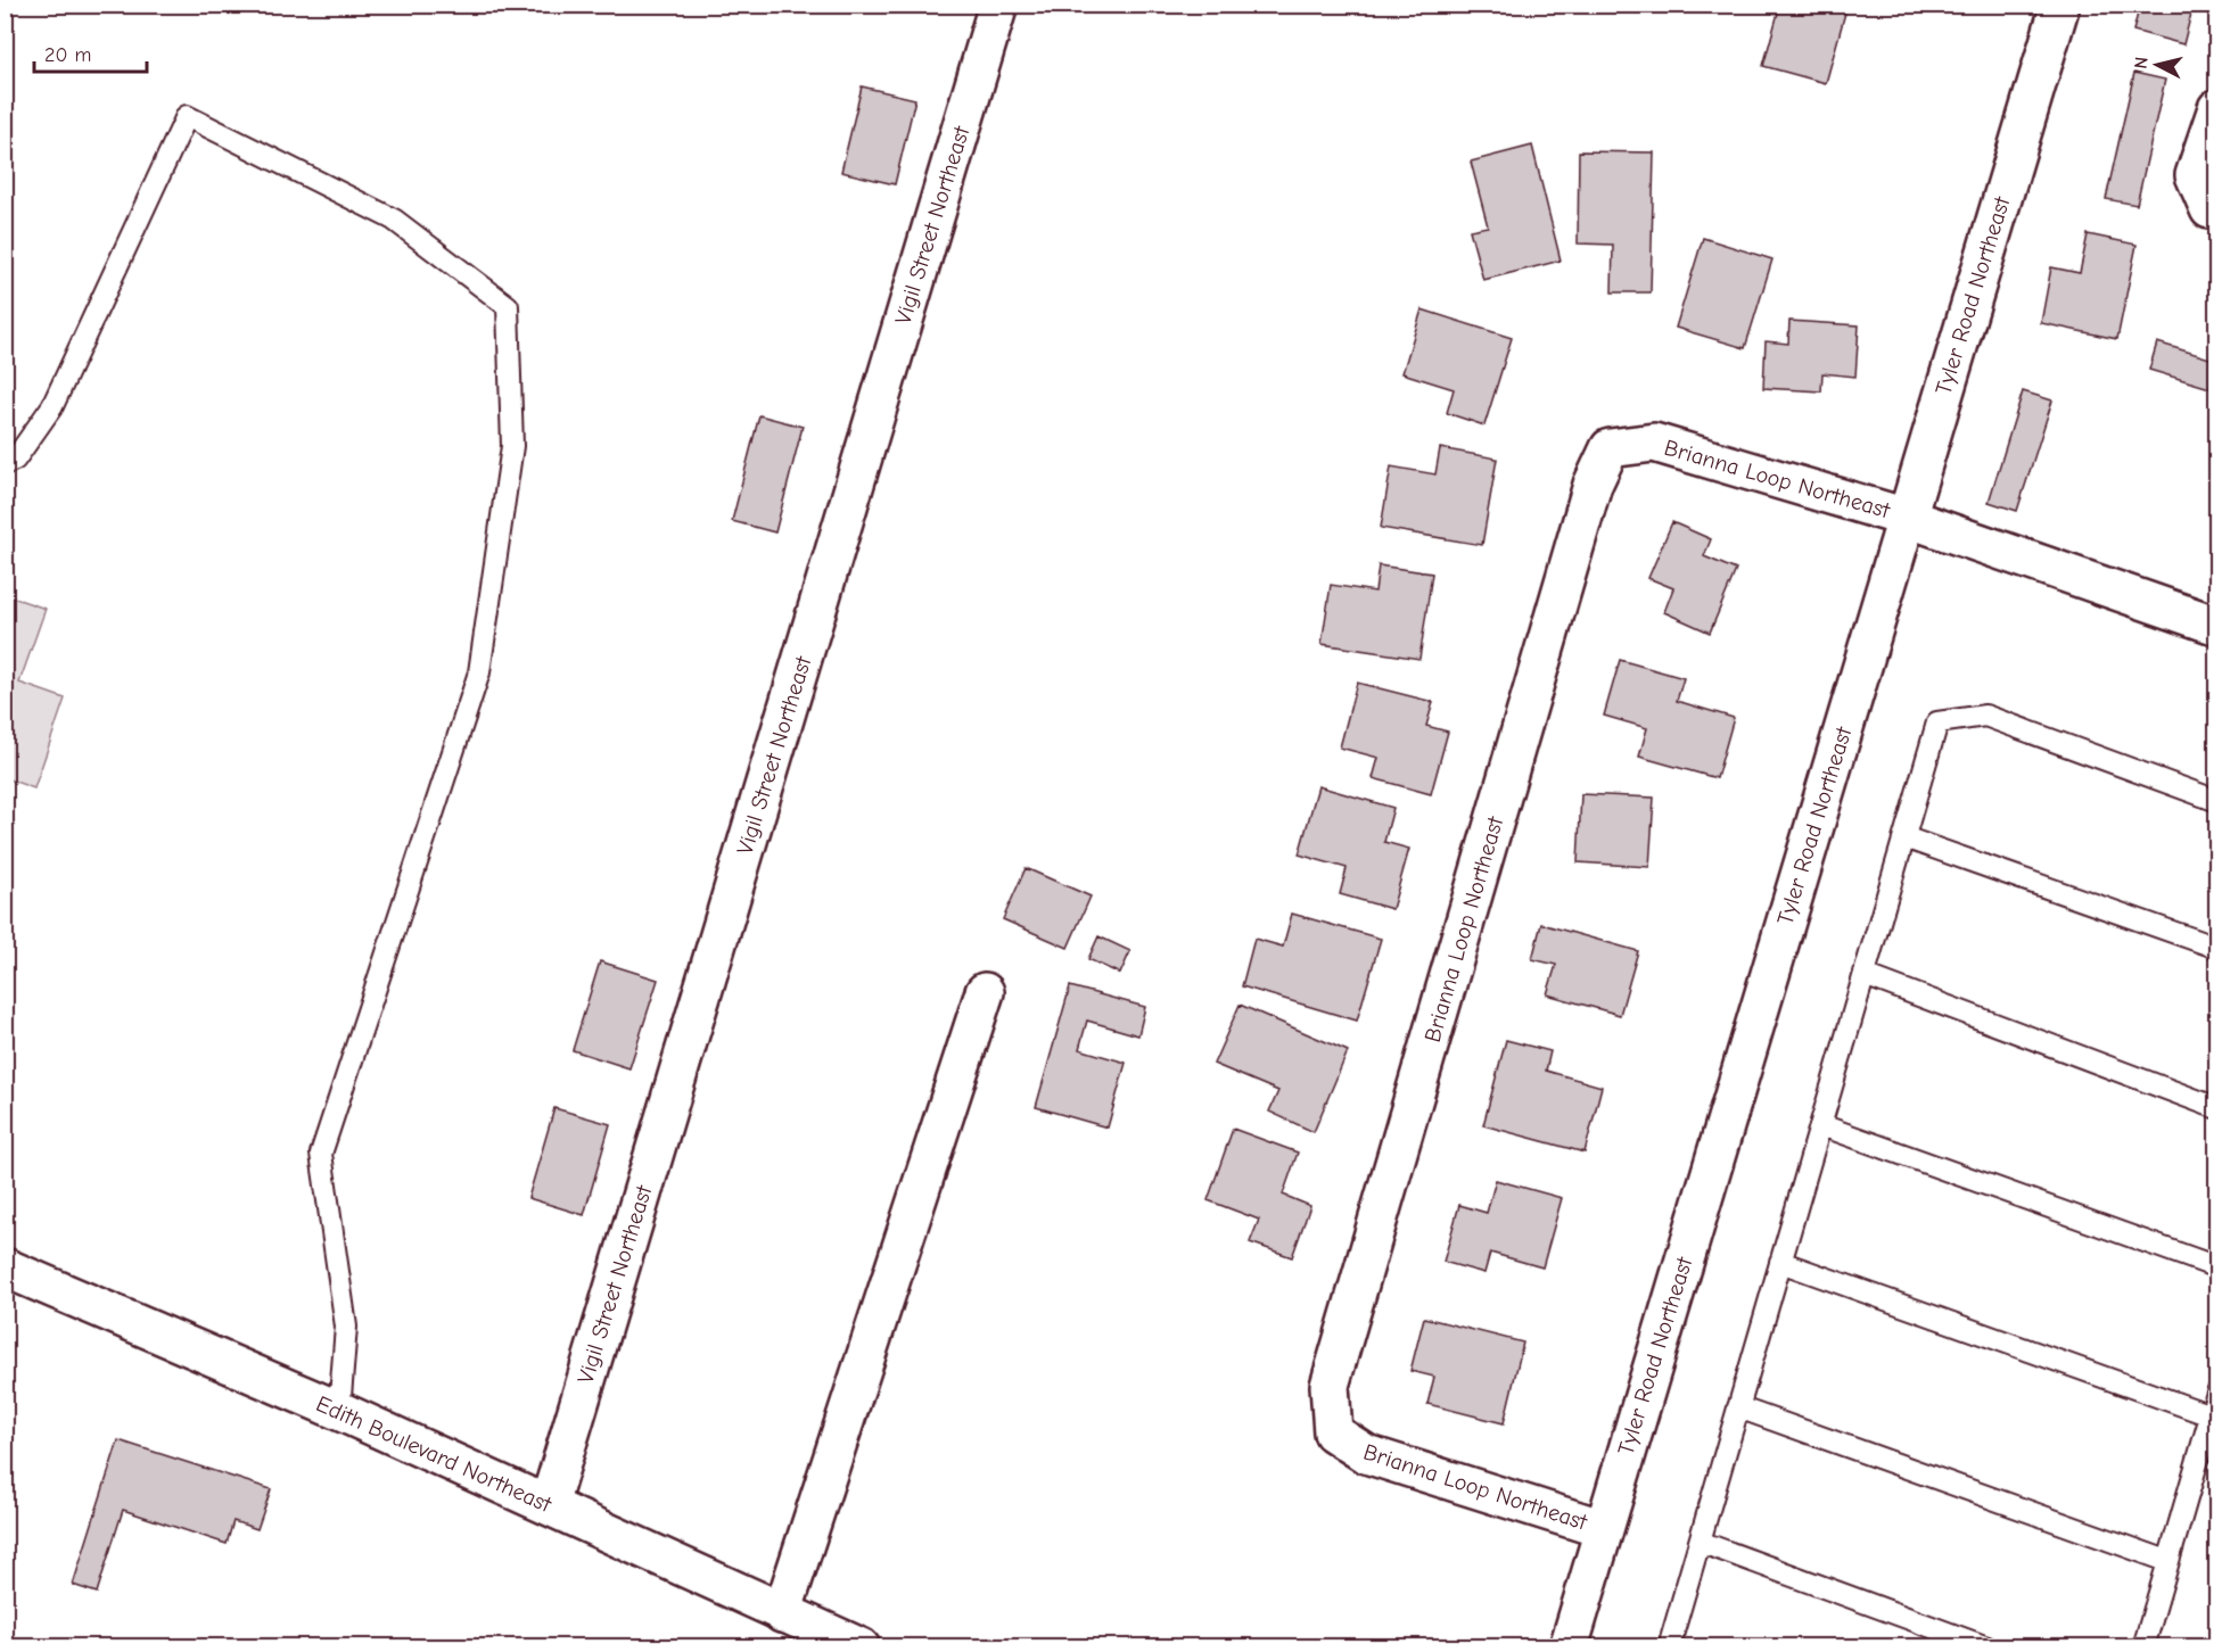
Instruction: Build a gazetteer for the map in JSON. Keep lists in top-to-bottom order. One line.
{"streets":{"street":["Vigil Street Northeast","Tyler Road Northeast","Brianna Loop Northeast","Edith Boulevard Northeast"]},"crossings":[["Vigil Street Northeast","Edith Boulevard Northeast"],["Tyler Road Northeast","Brianna Loop Northeast"]],"scale_bar":"20 m","north":"left"}
